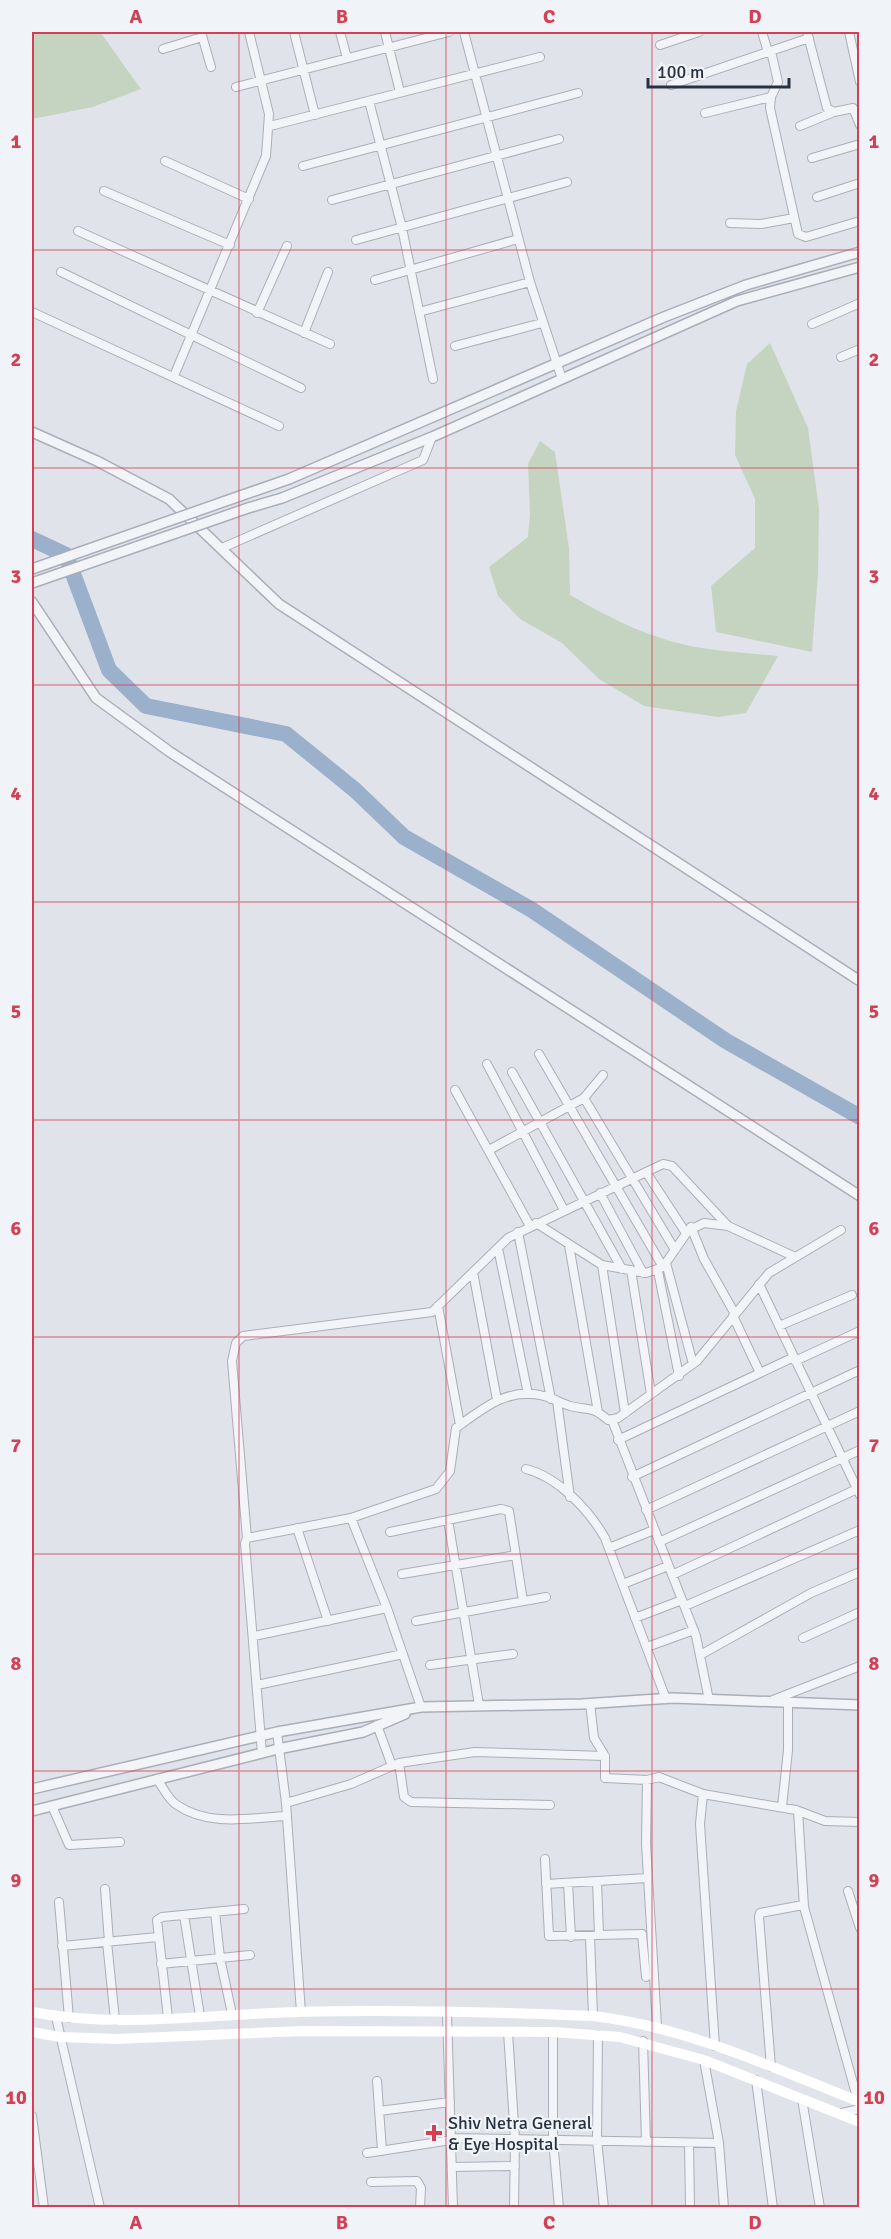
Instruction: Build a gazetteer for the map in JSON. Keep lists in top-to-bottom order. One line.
{"places":{"health":["Shiv Netra General & Eye Hospital"]},"scale_bar":"100 m","grid":{"columns":["A","B","C","D"],"rows":["1","2","3","4","5","6","7","8","9","10"]}}
